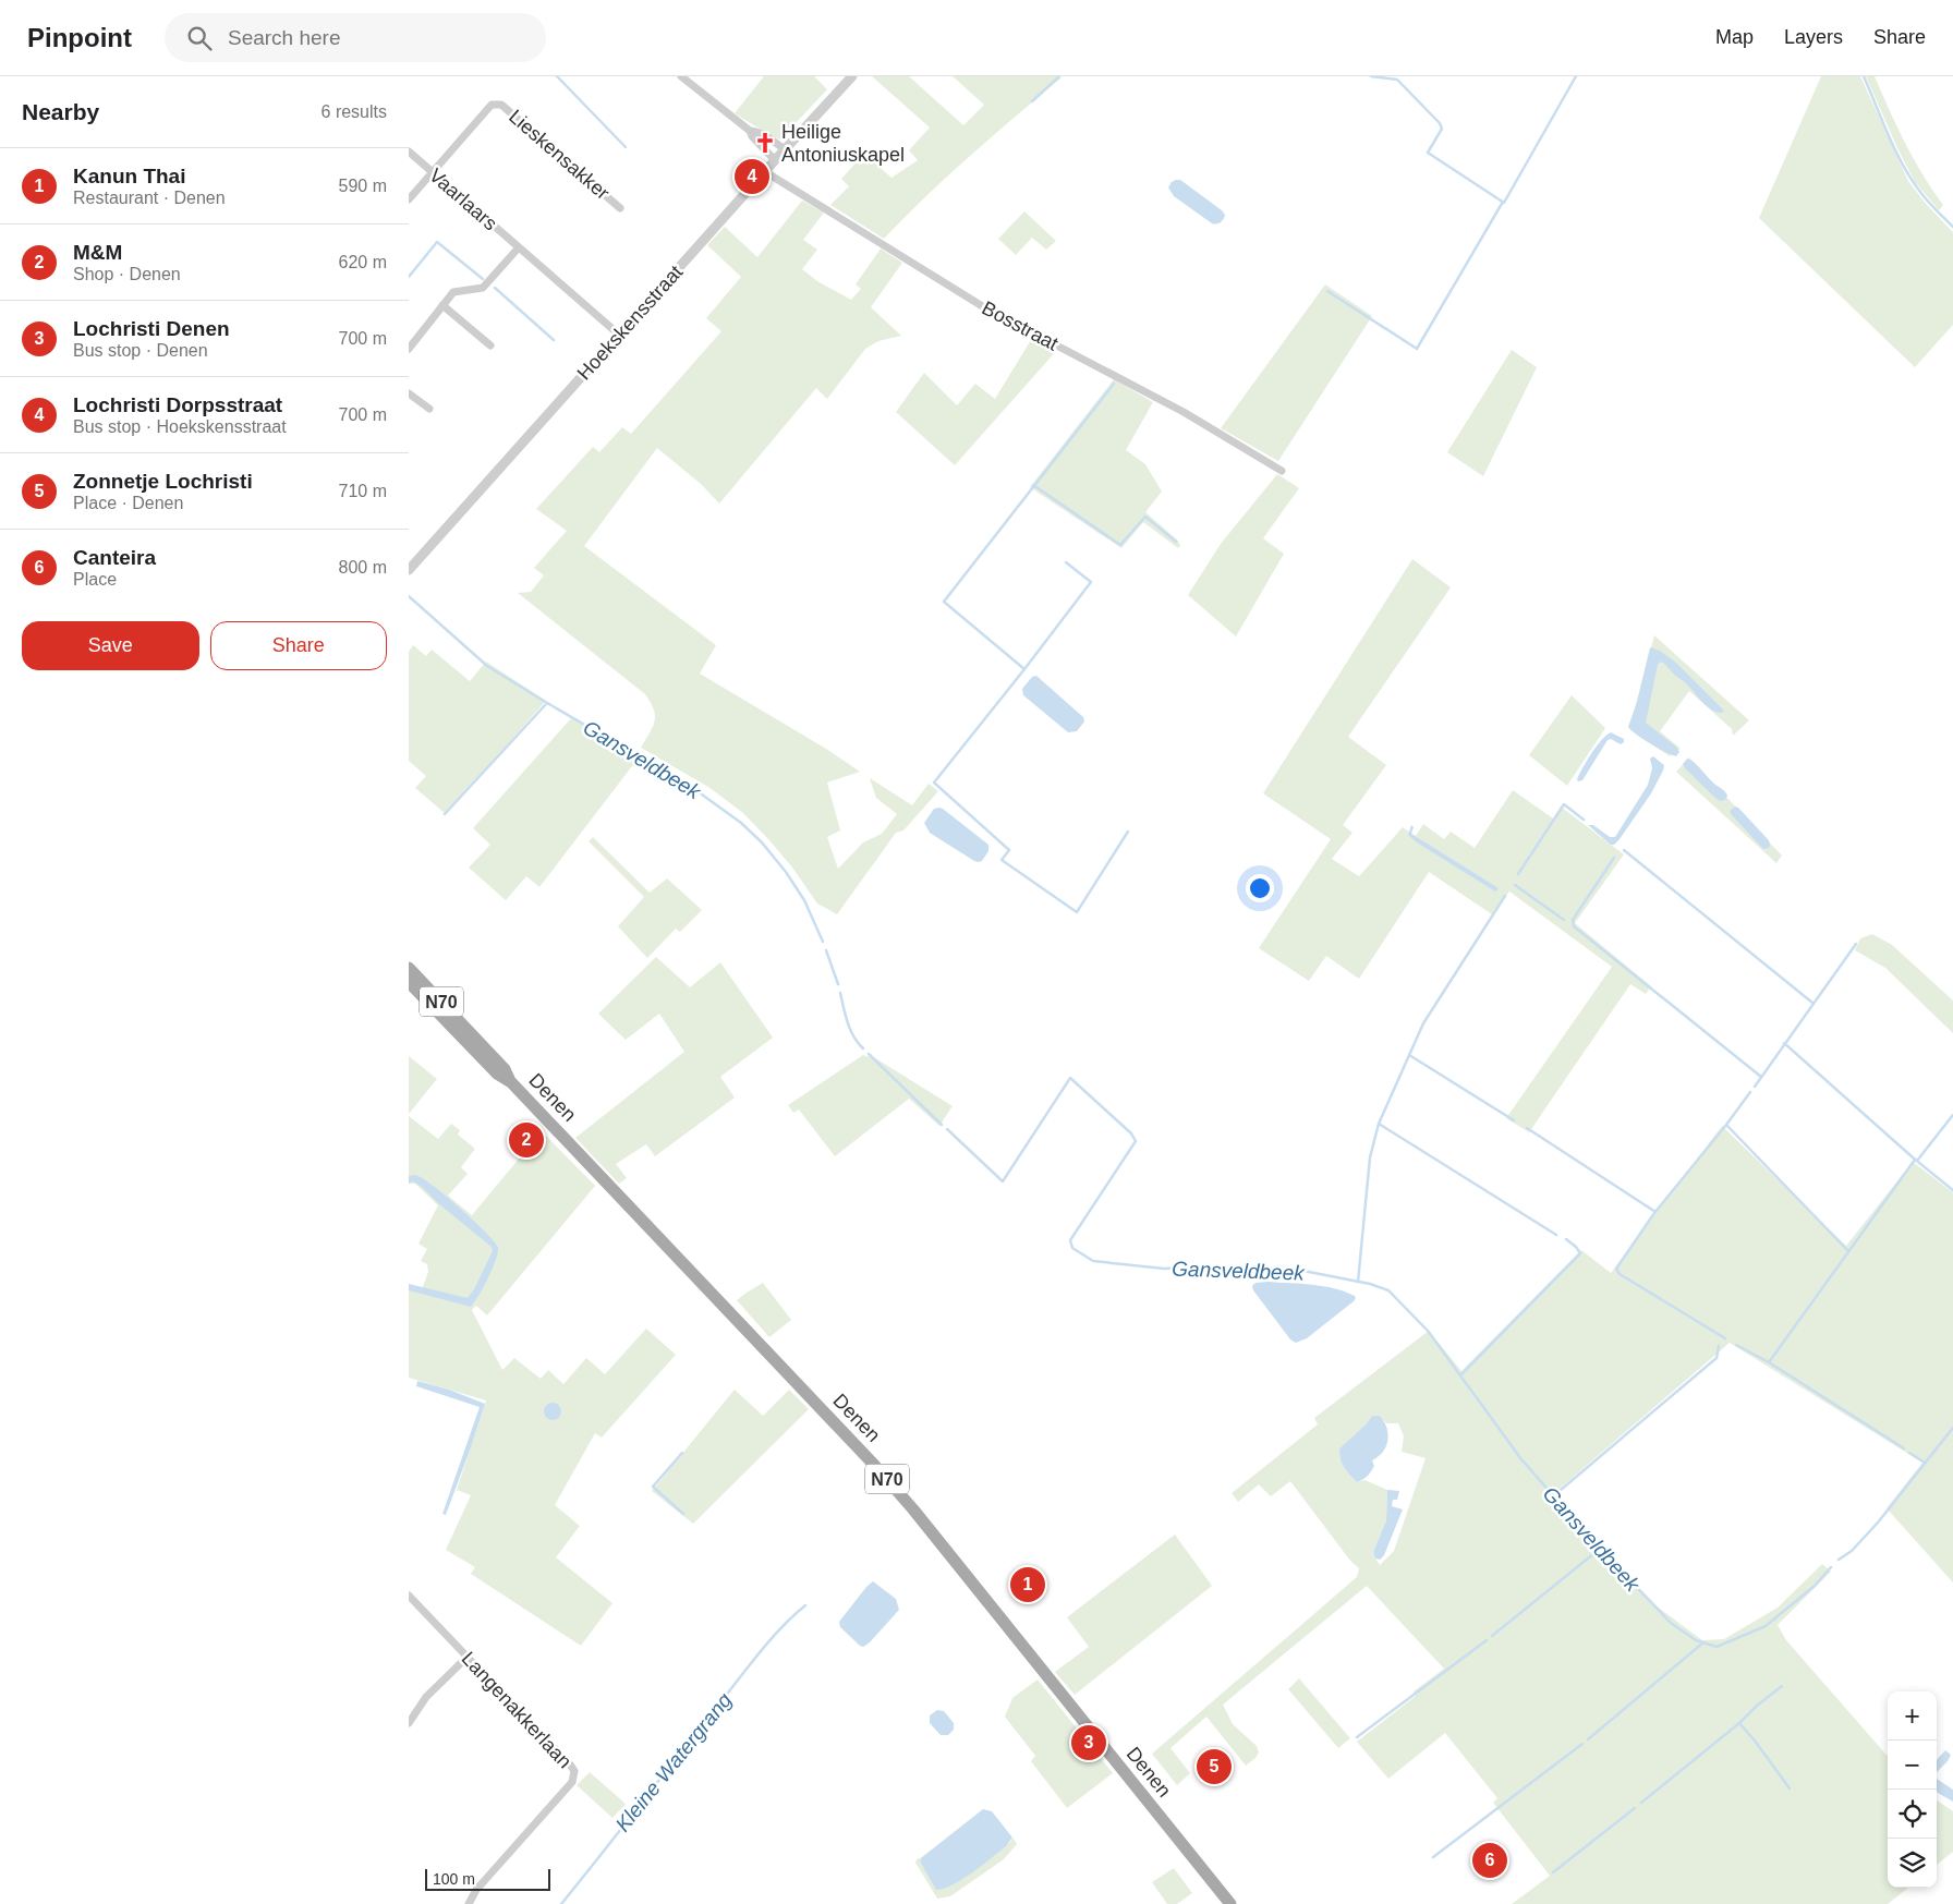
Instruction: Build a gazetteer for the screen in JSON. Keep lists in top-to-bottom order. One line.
{"streets":{"main road":["N70","Denen"],"street":["Lieskensakker","Vaarlaars","Hoekskensstraat","Bosstraat","Langenakkerlaan"]},"crossings":[["Lieskensakker","Vaarlaars"],["Vaarlaars","Hoekskensstraat"],["Hoekskensstraat","Bosstraat"]],"water":["Gansveldbeek","Kleine Watergrang"],"places":{"church":["Heilige Antoniuskapel"]},"scale_bar":"100 m","page":{"header":"Pinpoint","search":"Search here","nav":["Map","Layers","Share"],"heading":["Nearby","6 results"],"list":[{"mark":"1","name":"Kanun Thai","note":"Restaurant · Denen","value":"590 m"},{"mark":"2","name":"M&M","note":"Shop · Denen","value":"620 m"},{"mark":"3","name":"Lochristi Denen","note":"Bus stop · Denen","value":"700 m"},{"mark":"4","name":"Lochristi Dorpsstraat","note":"Bus stop · Hoekskensstraat","value":"700 m"},{"mark":"5","name":"Zonnetje Lochristi","note":"Place · Denen","value":"710 m"},{"mark":"6","name":"Canteira","note":"Place","value":"800 m"}],"pins":["4","2","1","3","5","6"],"buttons":["Save","Share"],"map_buttons":["+","−"],"scale":"100 m"}}
